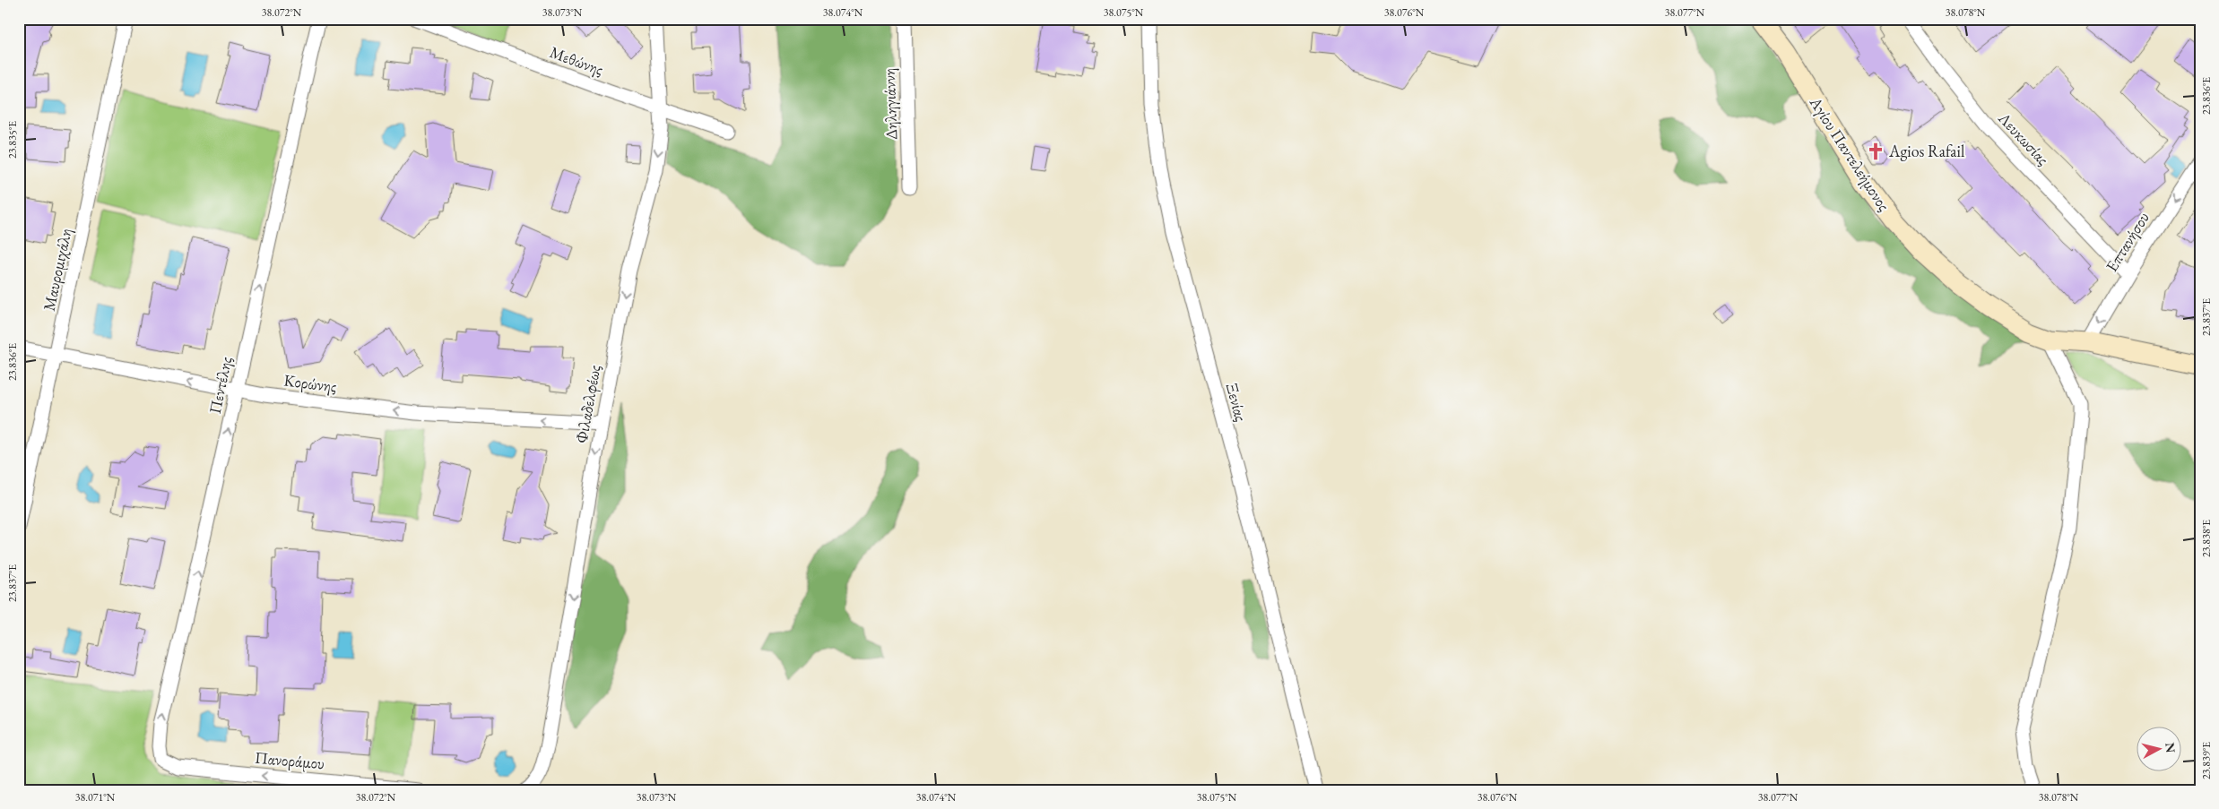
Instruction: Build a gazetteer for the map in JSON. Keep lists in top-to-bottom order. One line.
{"streets":{"street":["Μεθώνης","Δηληγιάννη","Λευκωσίας","Αγίου Παντελεήμονος","Επτανήσου","Μαυρομιχάλη","Κορώνης","Πεντέλης","Ξενίας","Φιλαδελφέως","Πανοράμου"]},"crossings":[["Μεθώνης","Φιλαδελφέως"],["Λευκωσίας","Επτανήσου"],["Αγίου Παντελεήμονος","Επτανήσου"],["Μαυρομιχάλη","Κορώνης"],["Κορώνης","Πεντέλης"],["Κορώνης","Φιλαδελφέως"],["Πεντέλης","Πανοράμου"]],"one_way":["Επτανήσου","Κορώνης","Πεντέλης","Φιλαδελφέως","Πανοράμου"],"places":{"church":["Agios Rafail"]},"north":"right","coordinates":["38.072°N","38.073°N","38.074°N","38.075°N","38.076°N","38.077°N","38.078°N","23.836°E","23.835°E","23.837°E","23.838°E","23.839°E","38.071°N"]}
